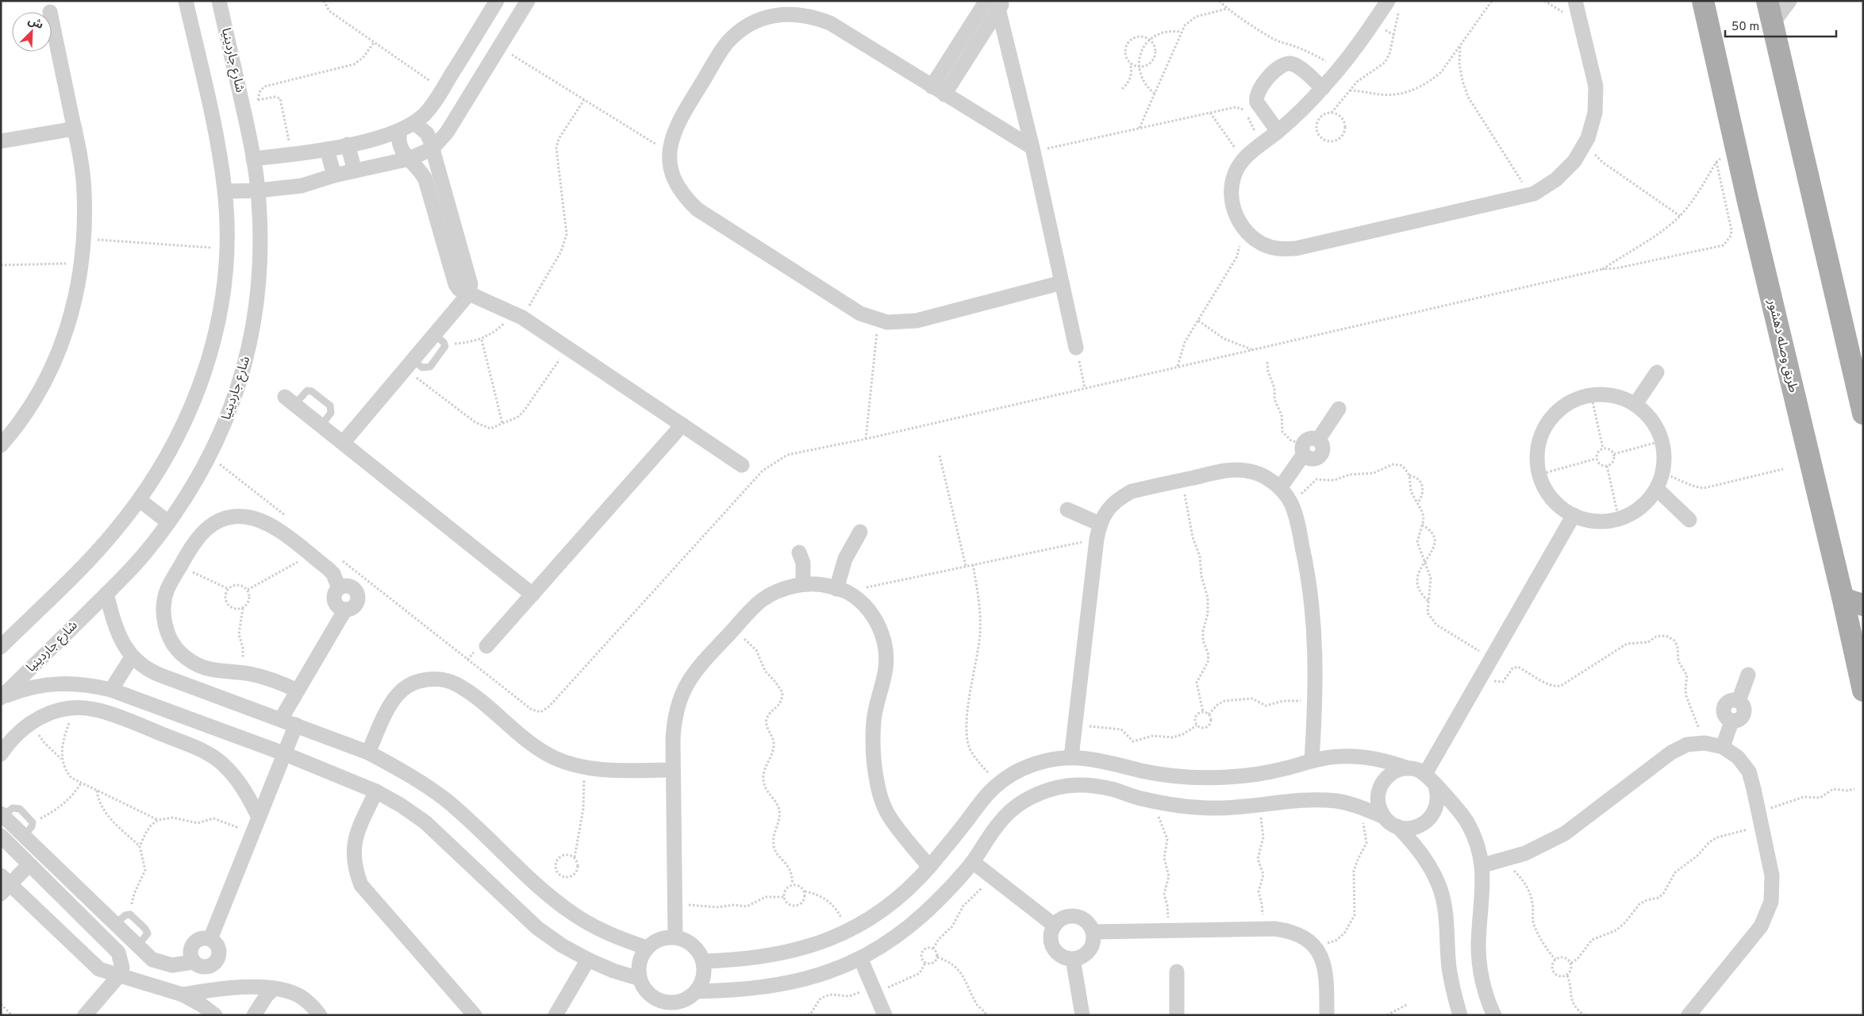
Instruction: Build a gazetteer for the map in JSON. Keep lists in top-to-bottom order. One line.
{"streets":{"main road":["طريق وصله دهشور"],"street":["شارع جاردينيا"]},"scale_bar":"50 m","north":"top right"}
